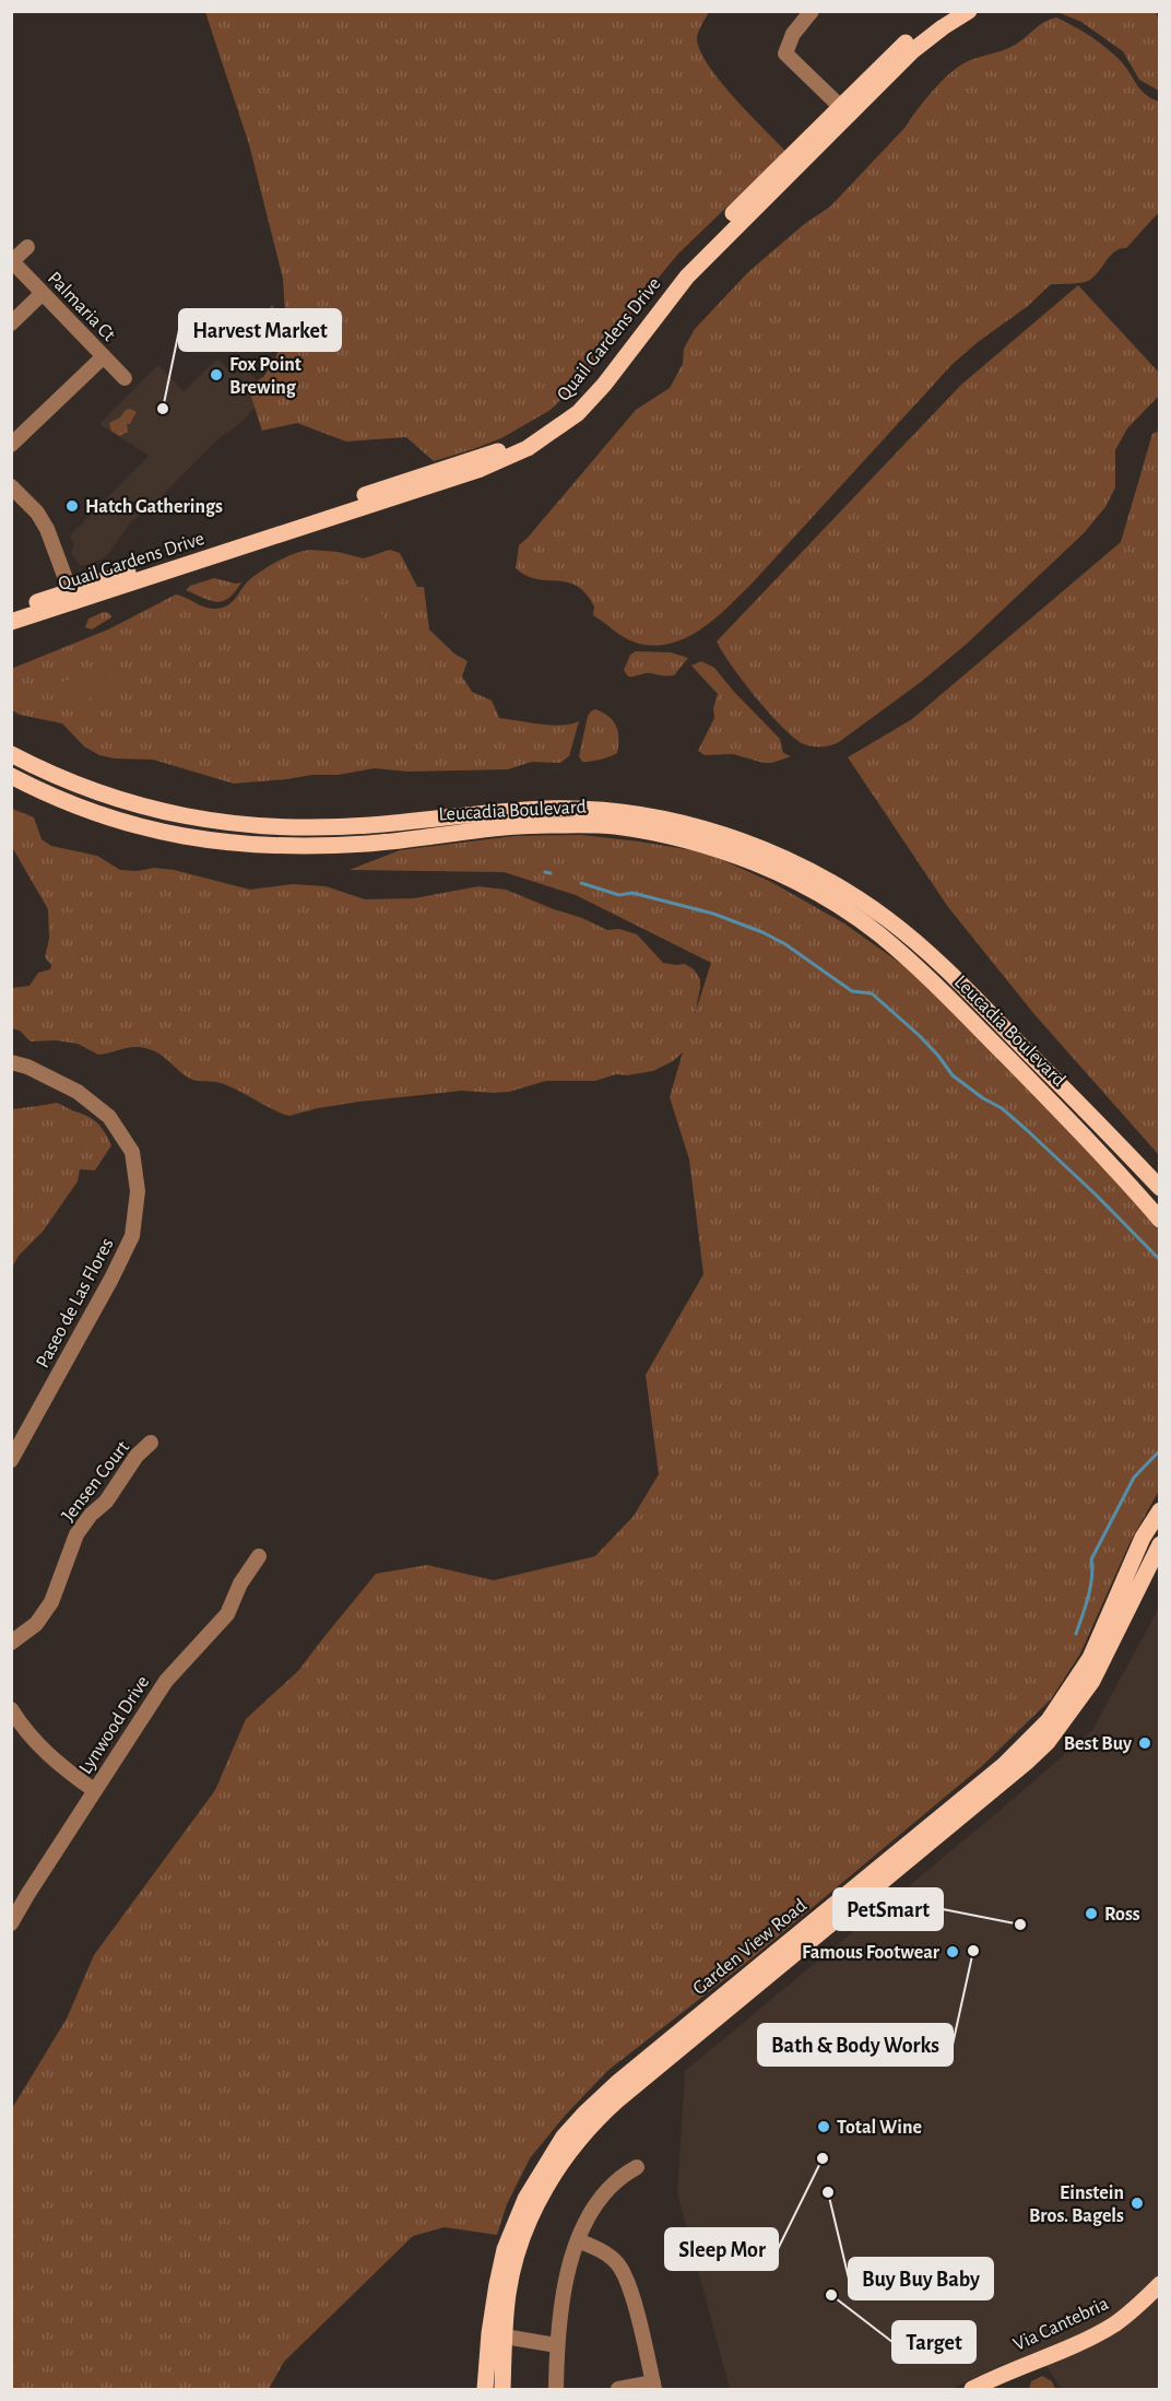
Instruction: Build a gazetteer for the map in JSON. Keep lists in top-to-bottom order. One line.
{"streets":{"main road":["Quail Gardens Drive","Leucadia Boulevard","Garden View Road","Via Cantebria"],"street":["Palmaria Ct","Paseo de Las Flores","Jensen Court","Lynwood Drive"]},"places":["Fox Point Brewing","Harvest Market","Hatch Gatherings","Best Buy","Ross","PetSmart","Bath & Body Works","Famous Footwear","Total Wine","Sleep Mor","Buy Buy Baby","Einstein Bros. Bagels","Target"]}
